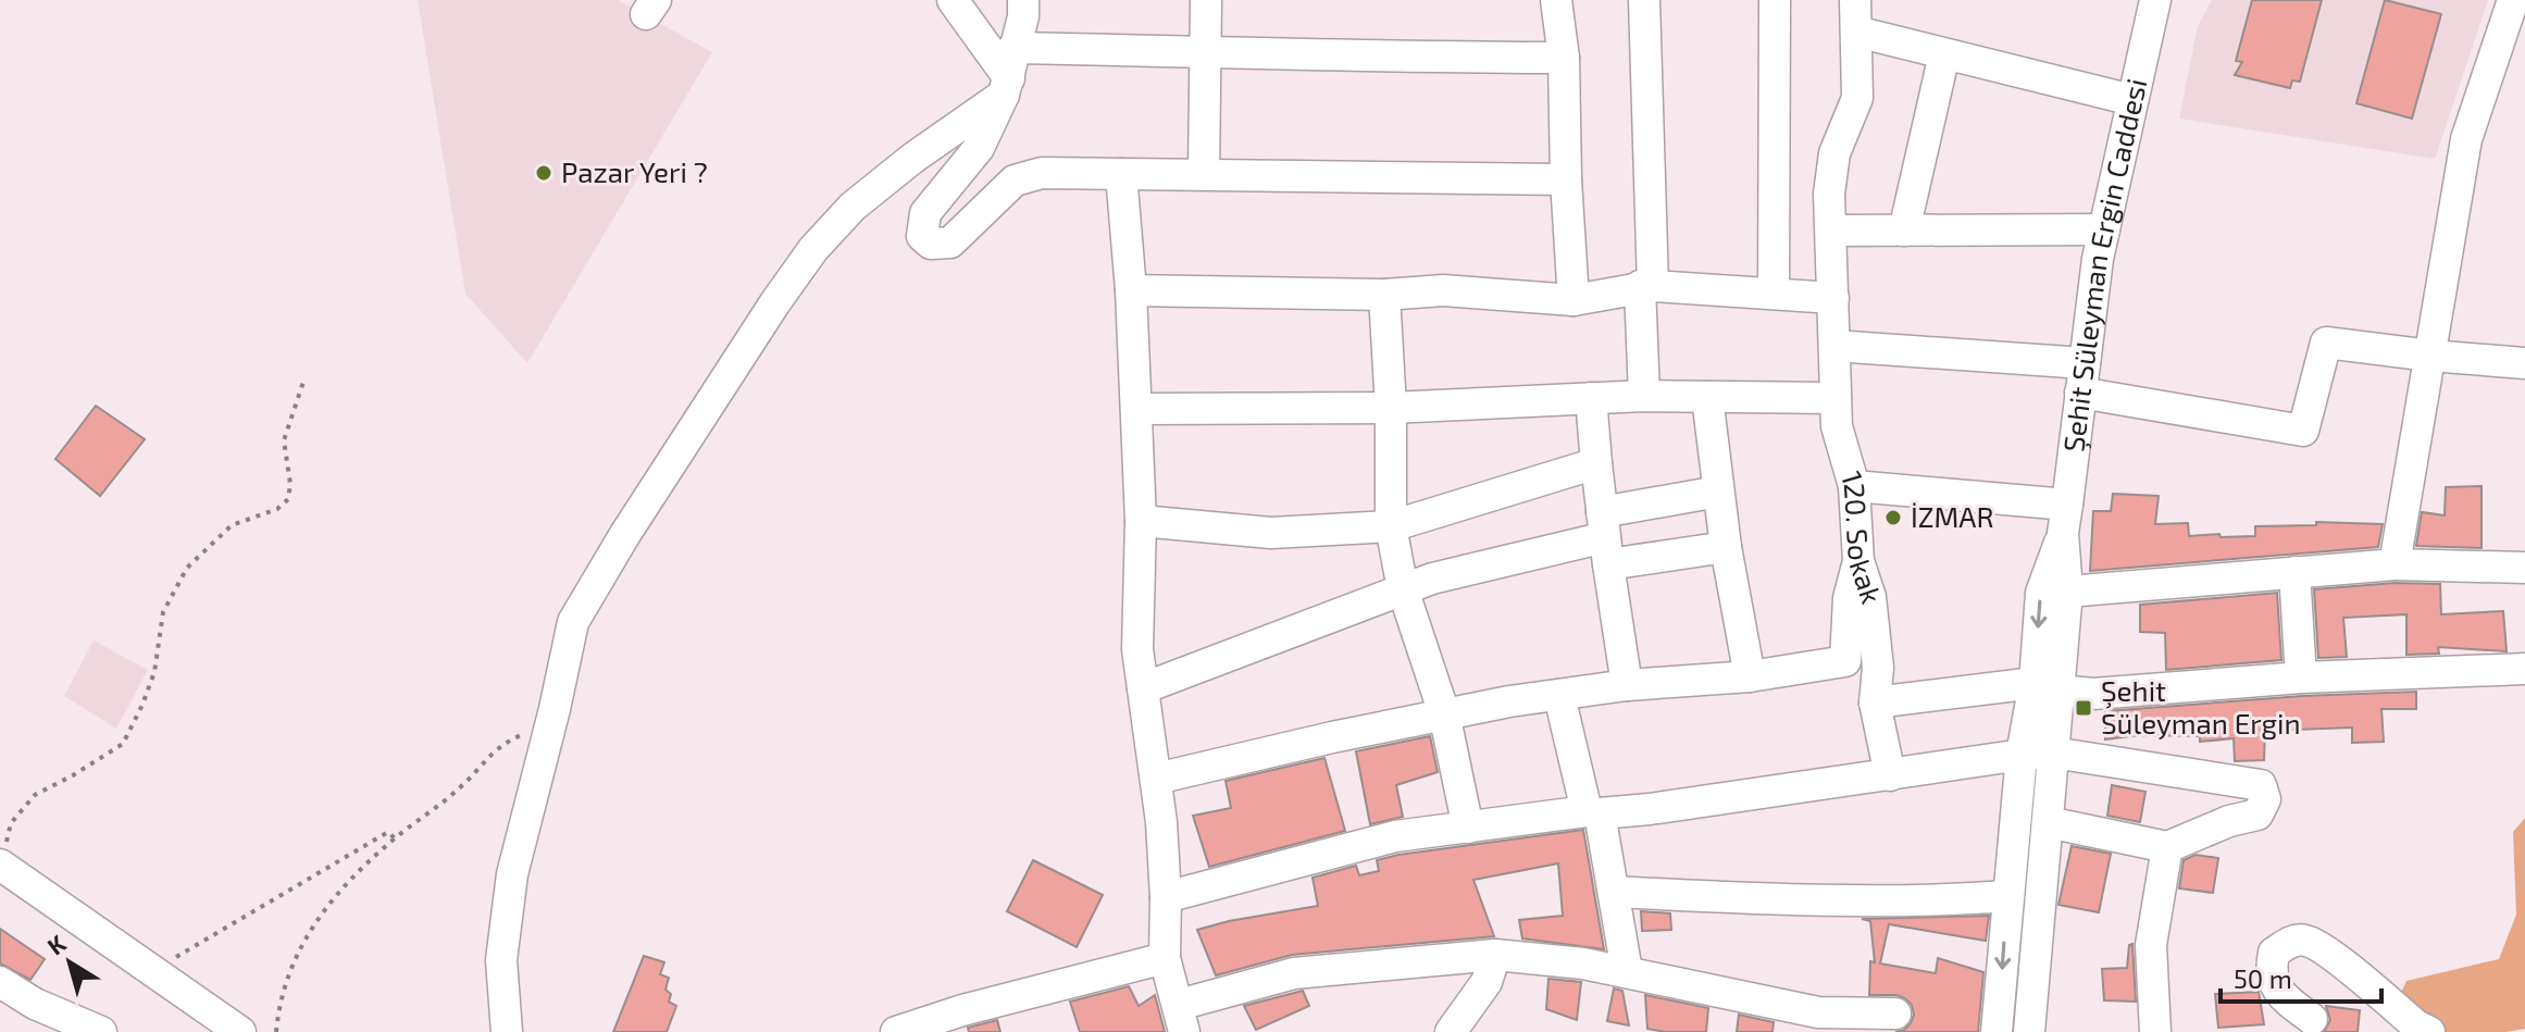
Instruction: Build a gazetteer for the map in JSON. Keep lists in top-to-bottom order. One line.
{"streets":{"street":["Şehit Süleyman Ergin Caddesi","120. Sokak"]},"places":{"other":["Pazar Yeri ?","İZMAR"],"transit":["Şehit Süleyman Ergin"]},"scale_bar":"50 m","north":"top left"}
